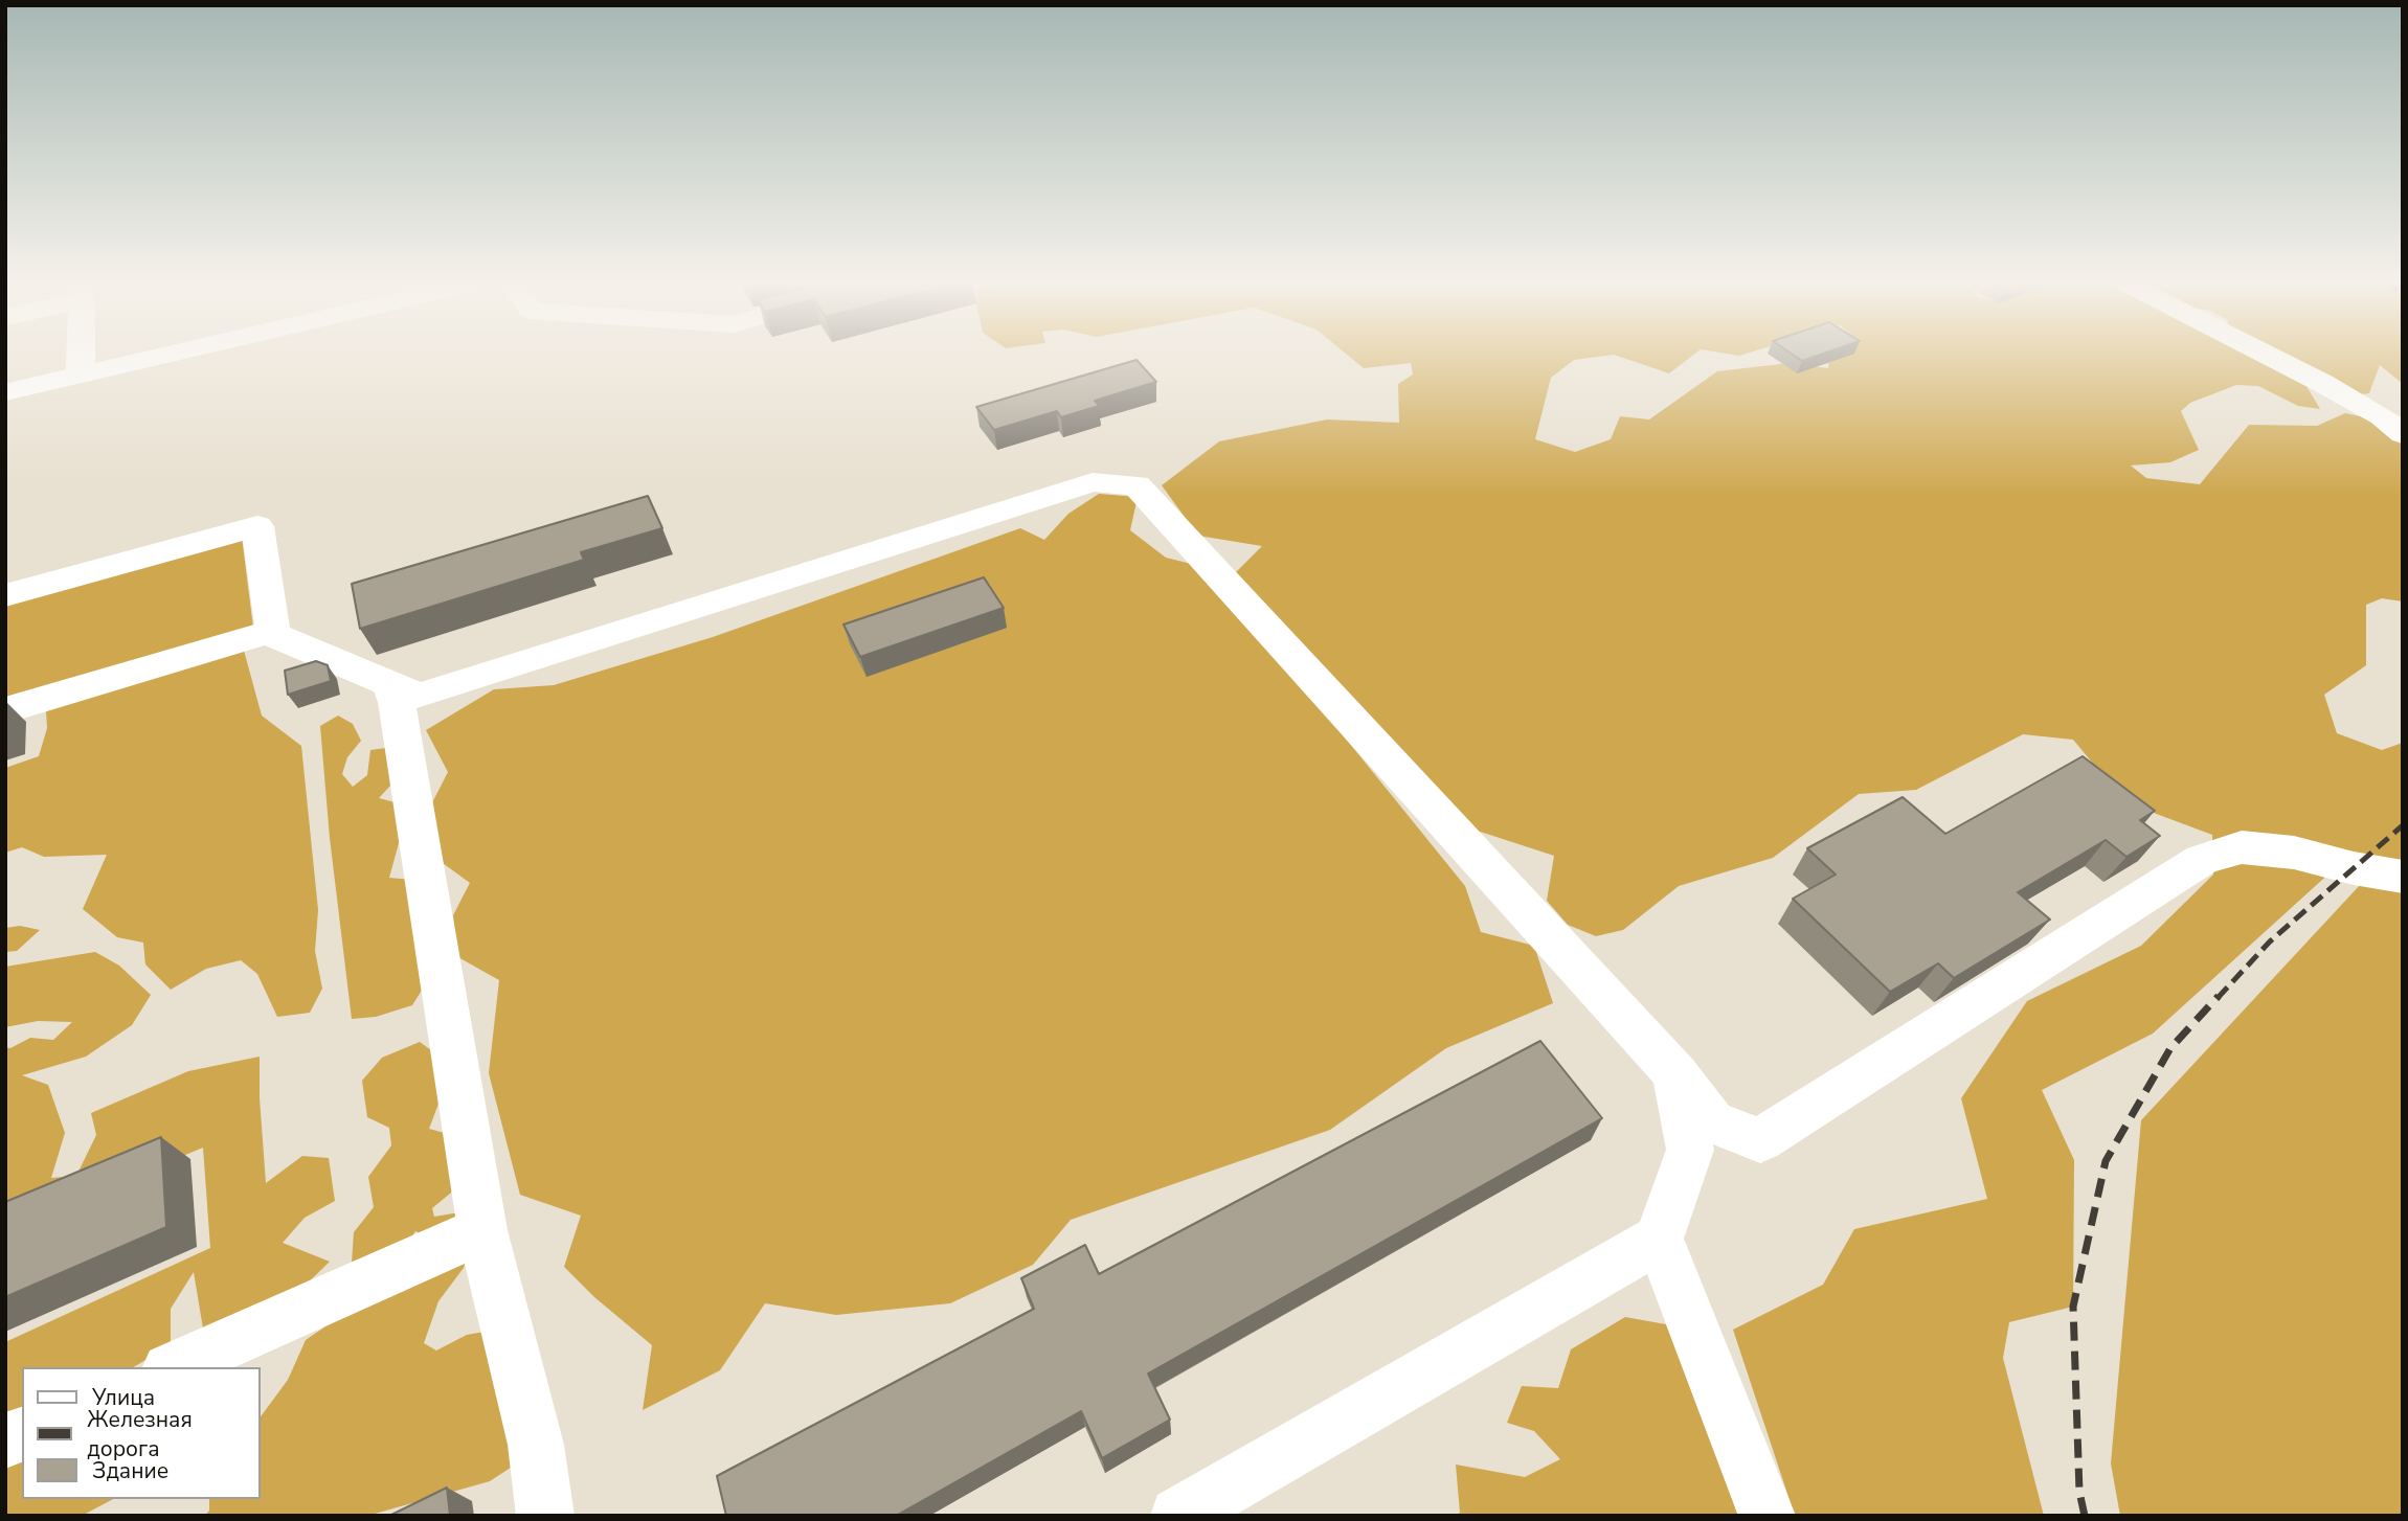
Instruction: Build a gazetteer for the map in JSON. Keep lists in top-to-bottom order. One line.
{"legend":["Улица","Железная дорога","Здание"]}
